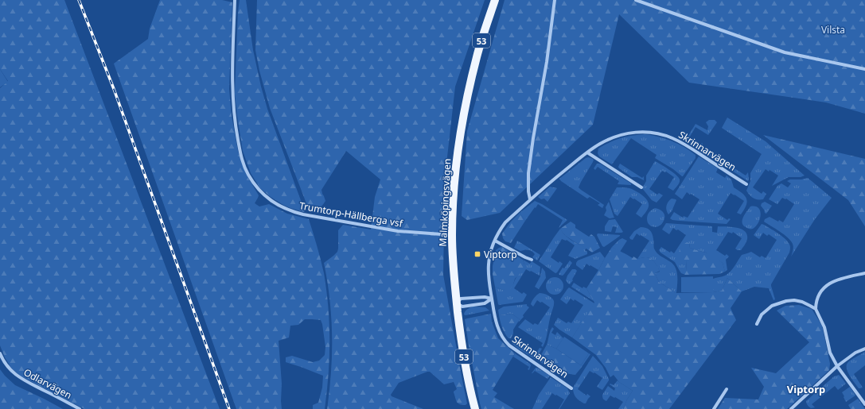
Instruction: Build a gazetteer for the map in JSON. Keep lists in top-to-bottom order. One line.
{"streets":{"main road":["53","Malmköpingsvägen"],"street":["Skrinnarvägen","Trumtorp-Hällberga vsf","Odlarvägen"]},"crossings":[["Malmköpingsvägen","Trumtorp-Hällberga vsf"]],"districts":["Viptorp"],"parks":["Vilsta"],"places":{"transit":["Viptorp"]}}
